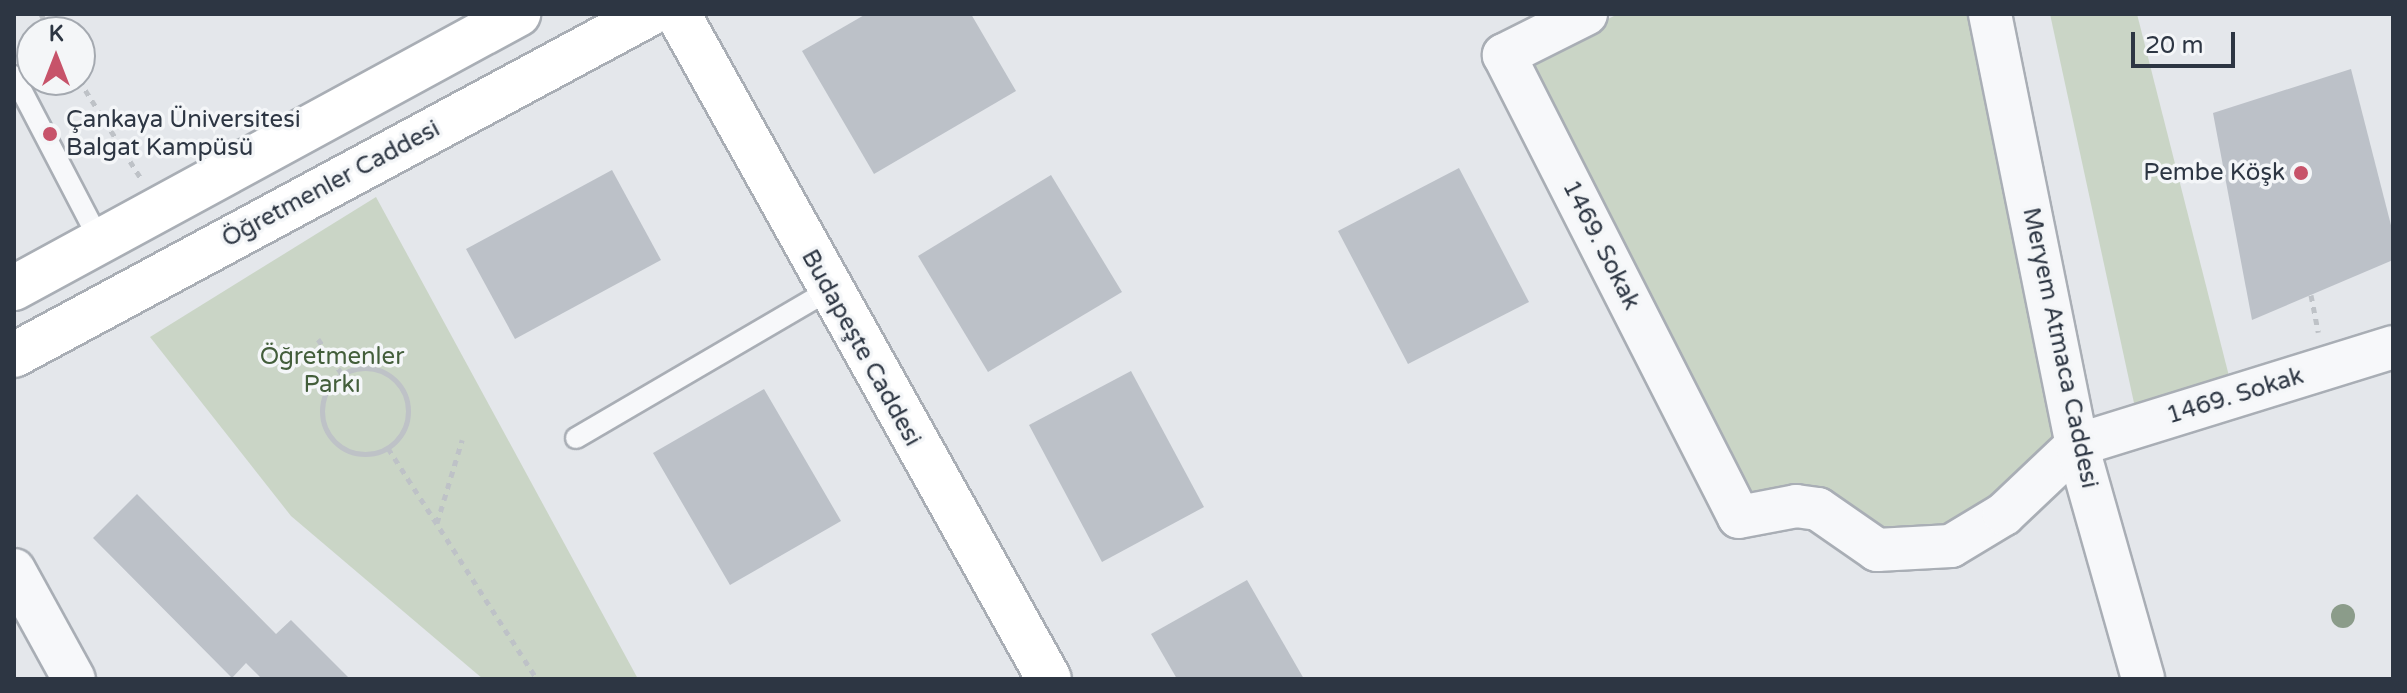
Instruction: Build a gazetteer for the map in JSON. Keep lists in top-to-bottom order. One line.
{"streets":{"main road":["Öğretmenler Caddesi","Budapeşte Caddesi"],"street":["1469. Sokak","Meryem Atmaca Caddesi"]},"crossings":[["1469. Sokak","Meryem Atmaca Caddesi"]],"parks":["Öğretmenler Parkı"],"places":["Çankaya Üniversitesi Balgat Kampüsü","Pembe Köşk"],"scale_bar":"20 m","north":"top"}
